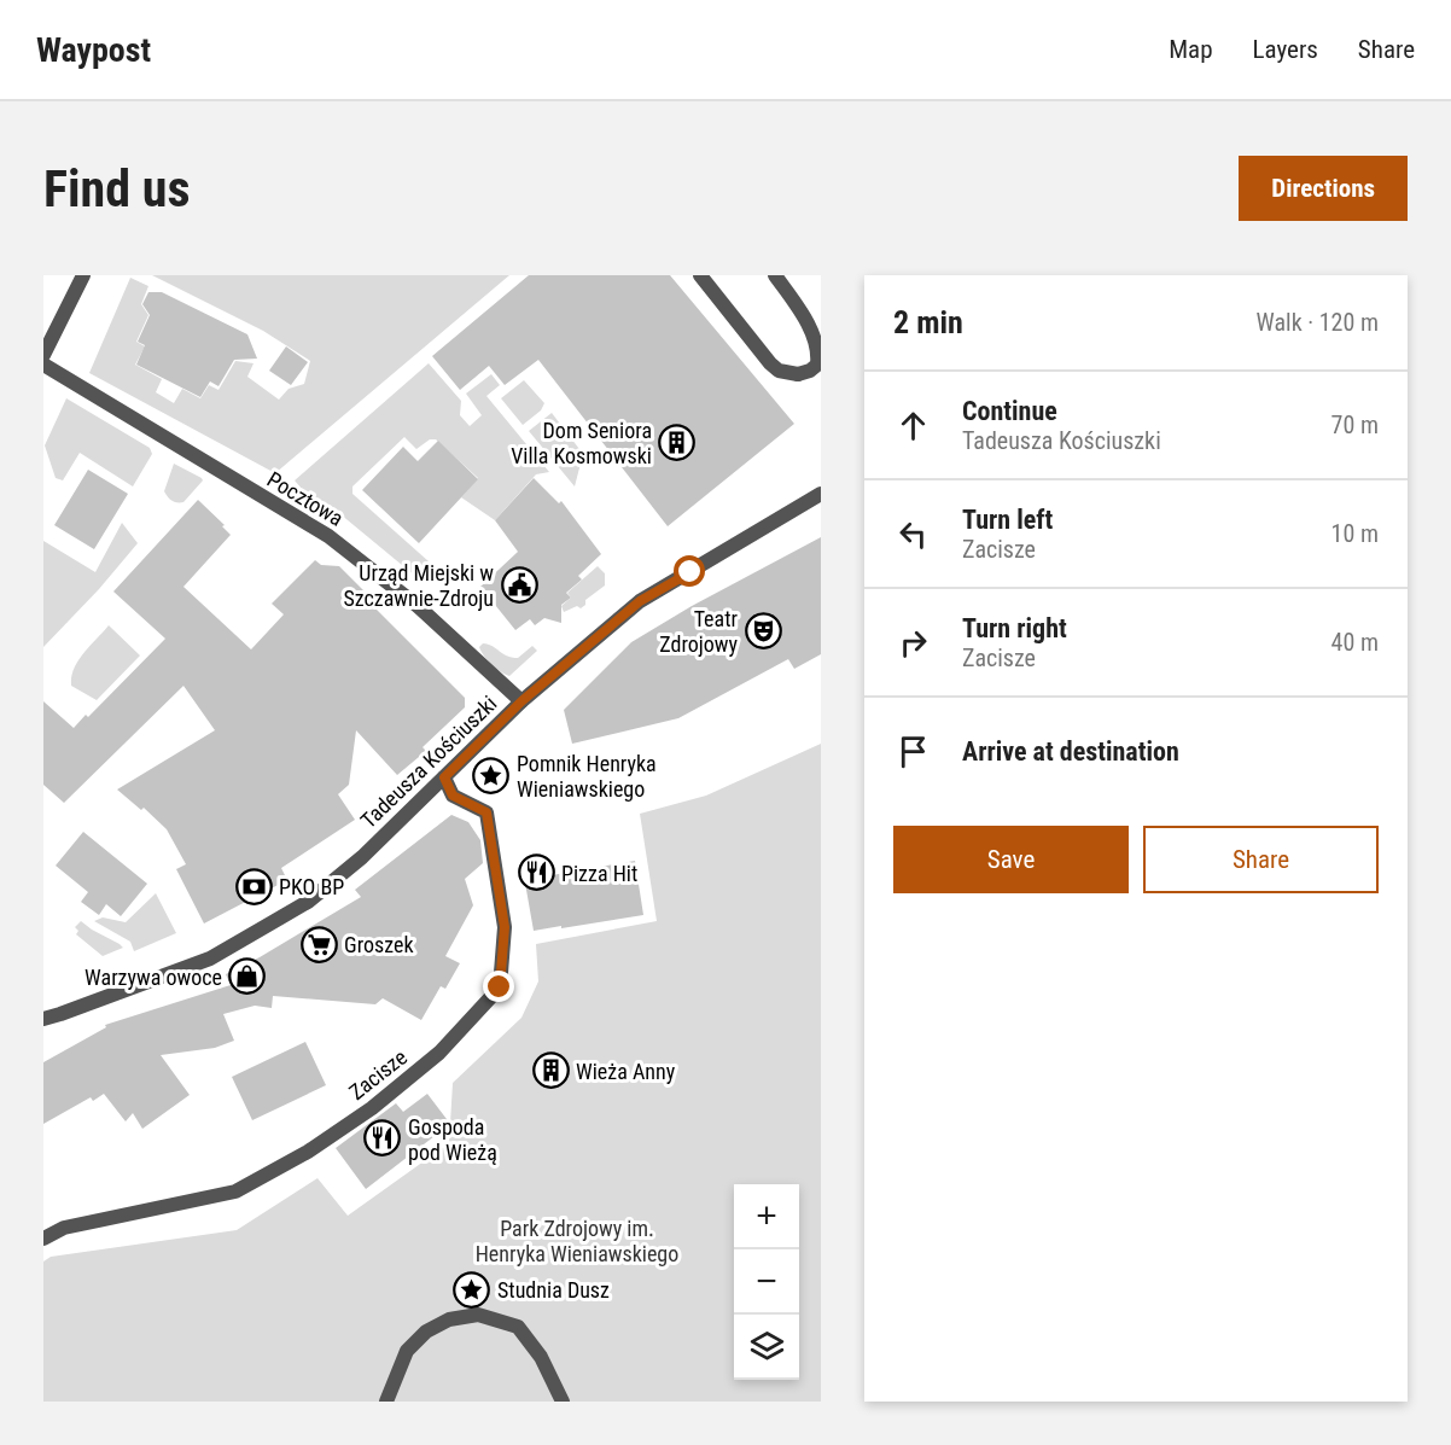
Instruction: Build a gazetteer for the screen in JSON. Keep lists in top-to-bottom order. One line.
{"streets":{"street":["Pocztowa","Tadeusza Kościuszki","Zacisze"]},"crossings":[["Pocztowa","Tadeusza Kościuszki"],["Tadeusza Kościuszki","Zacisze"]],"parks":["Park Zdrojowy im. Henryka Wieniawskiego"],"places":{"building":["Dom Seniora Villa Kosmowski","Wieża Anny"],"public building":["Urząd Miejski w Szczawnie-Zdroju"],"theatre":["Teatr Zdrojowy"],"place":["Pomnik Henryka Wieniawskiego","Studnia Dusz"],"restaurant":["Pizza Hit","Gospoda pod Wieżą"],"bank":["PKO BP"],"supermarket":["Groszek"],"shop":["Warzywa owoce"]},"page":{"header":"Waypost","nav":["Map","Layers","Share"],"buttons":["Directions",["Save","Share"]],"title":"Find us","heading":["2 min","Walk · 120 m"],"list":[["Continue","Tadeusza Kościuszki","70 m"],["Turn left","Zacisze","10 m"],["Turn right","Zacisze","40 m"],"Arrive at destination"],"map_buttons":["+","−"]}}
